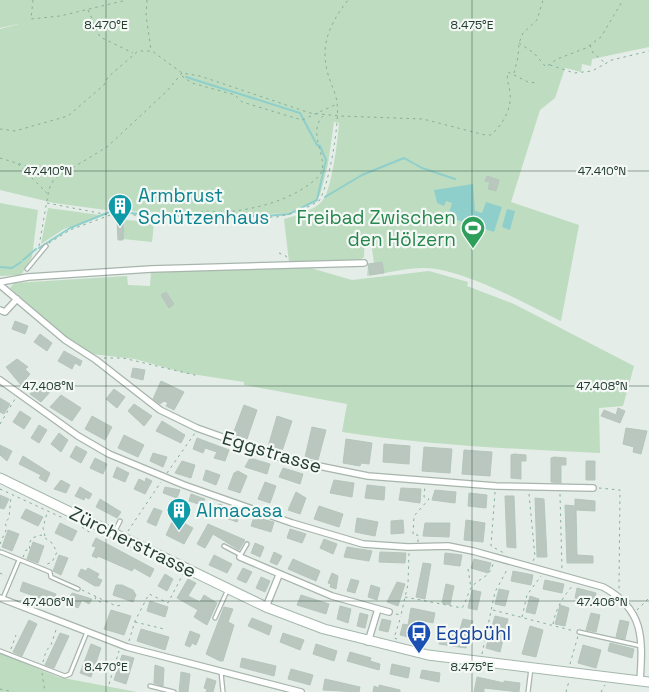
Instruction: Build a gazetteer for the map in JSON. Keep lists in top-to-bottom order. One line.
{"streets":{"main road":["Zürcherstrasse"],"street":["Eggstrasse"]},"places":{"building":["Armbrust Schützenhaus","Almacasa"],"sports":["Freibad Zwischen den Hölzern"],"bus stop":["Eggbühl"]},"coordinates":["8.470°E","8.475°E","47.410°N","47.408°N","47.406°N"]}
